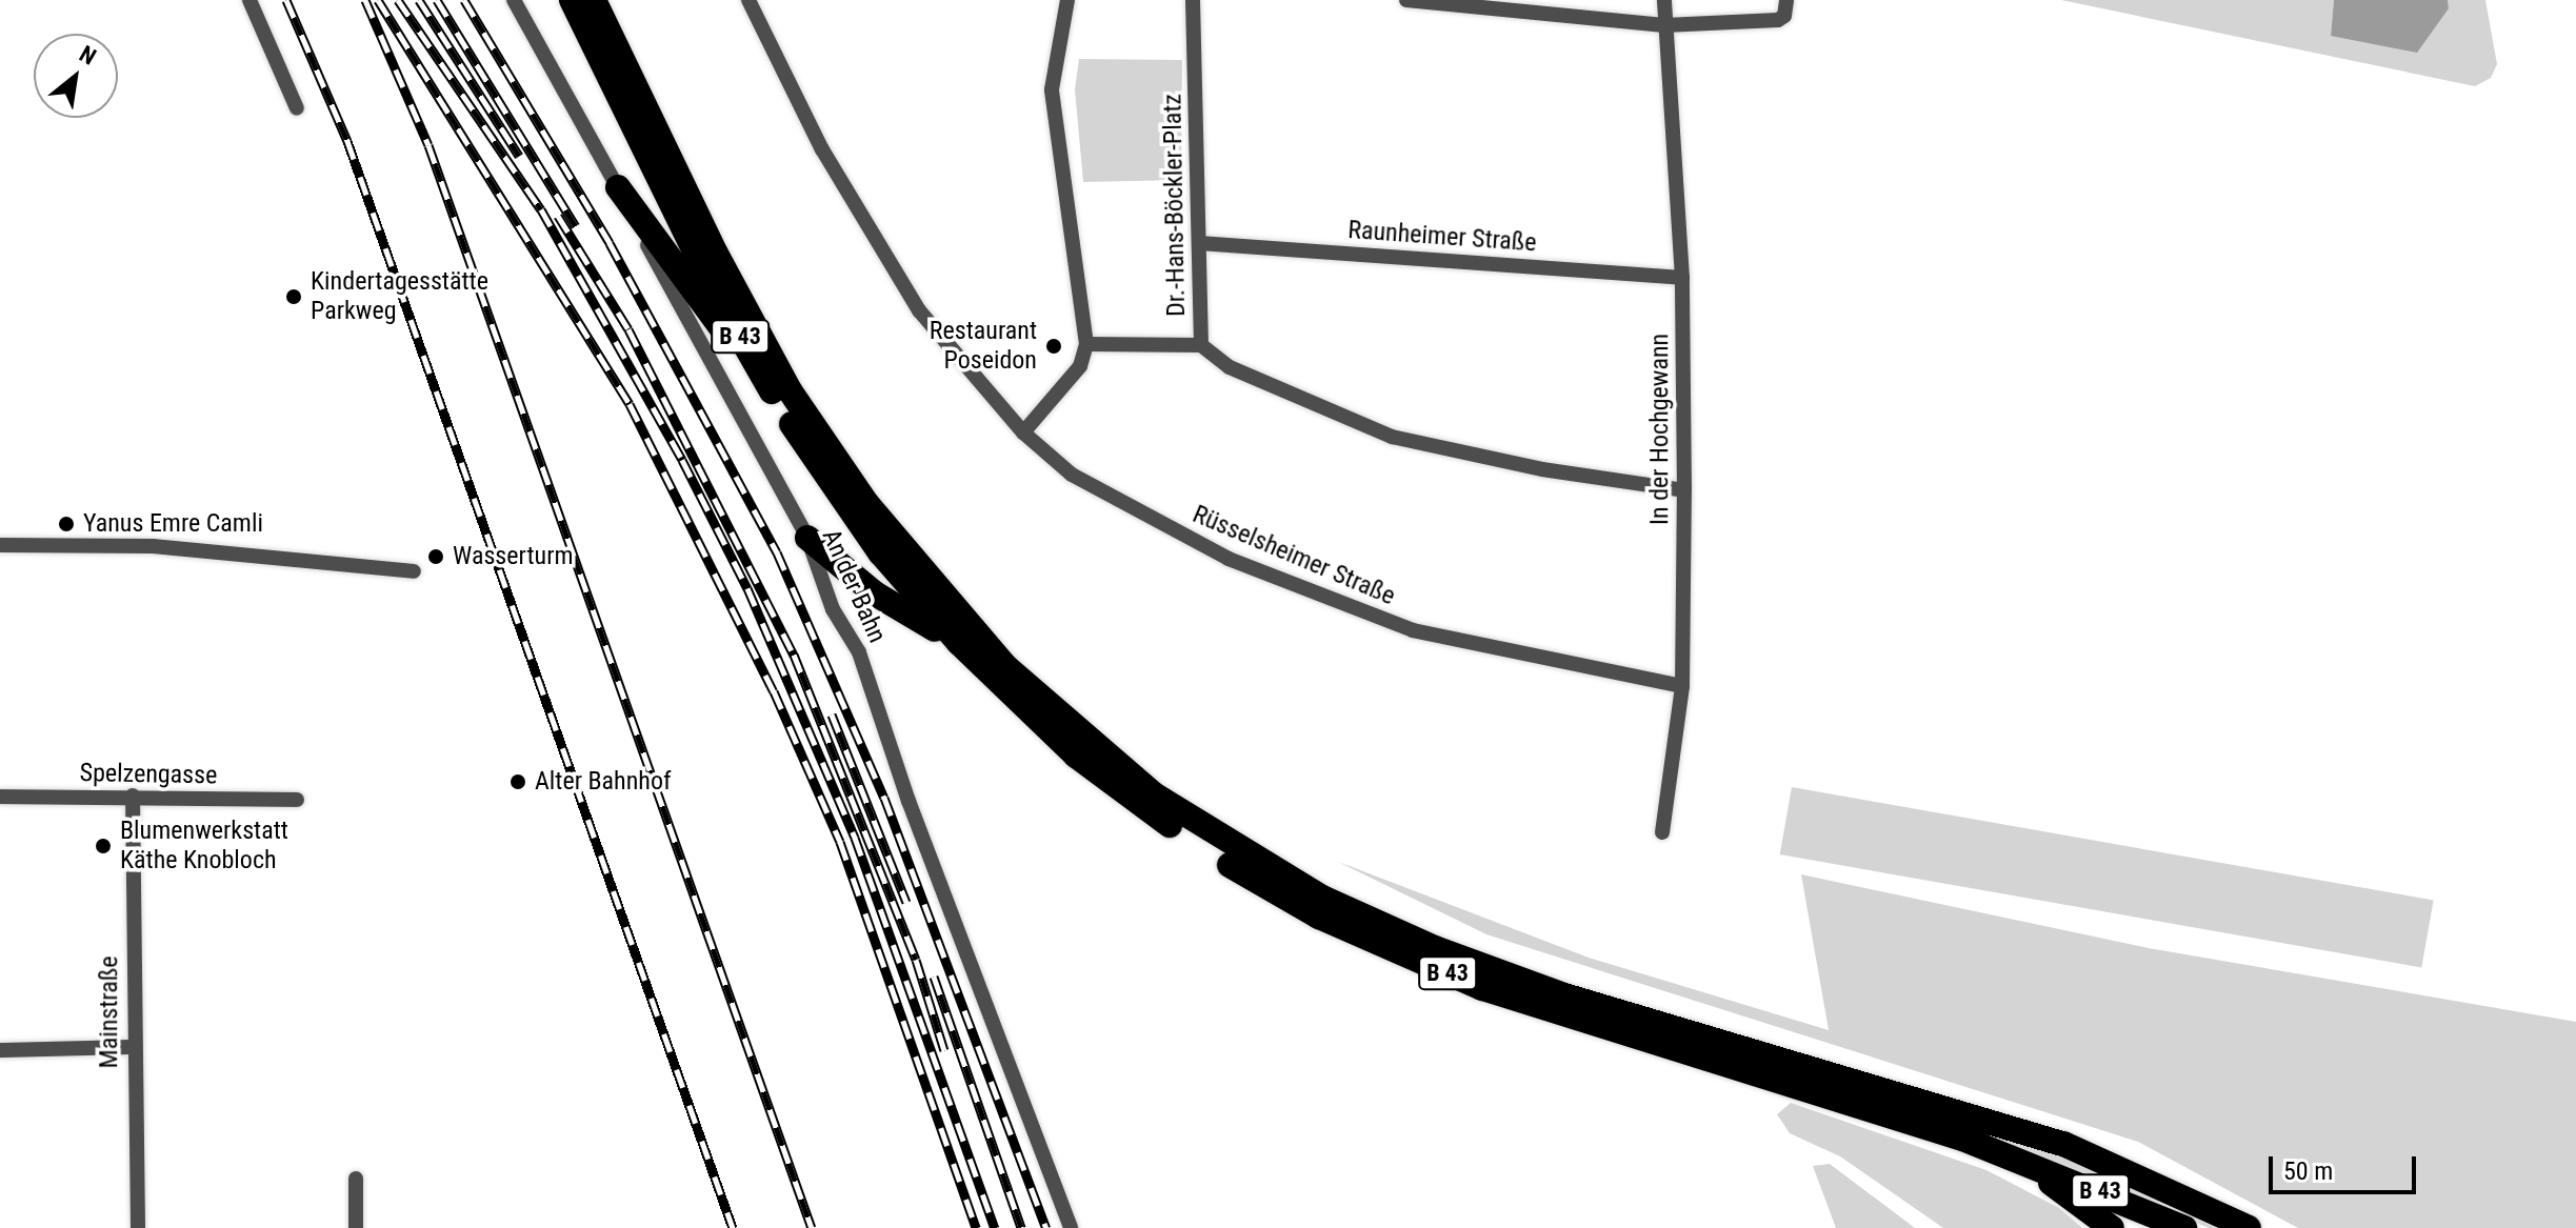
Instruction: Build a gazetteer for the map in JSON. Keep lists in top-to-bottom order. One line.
{"streets":{"highway":["B 43"],"street":["Dr.-Hans-Böckler-Platz","Raunheimer Straße","In der Hochgewann","Rüsselsheimer Straße","An der Bahn","Spelzengasse","Mainstraße"]},"crossings":[["Dr.-Hans-Böckler-Platz","Raunheimer Straße"],["Raunheimer Straße","In der Hochgewann"],["In der Hochgewann","Rüsselsheimer Straße"],["Spelzengasse","Mainstraße"]],"places":["Kindertagesstätte Parkweg","Restaurant Poseidon","Yanus Emre Camli","Wasserturm","Alter Bahnhof","Blumenwerkstatt Käthe Knobloch"],"scale_bar":"50 m","north":"top right"}
